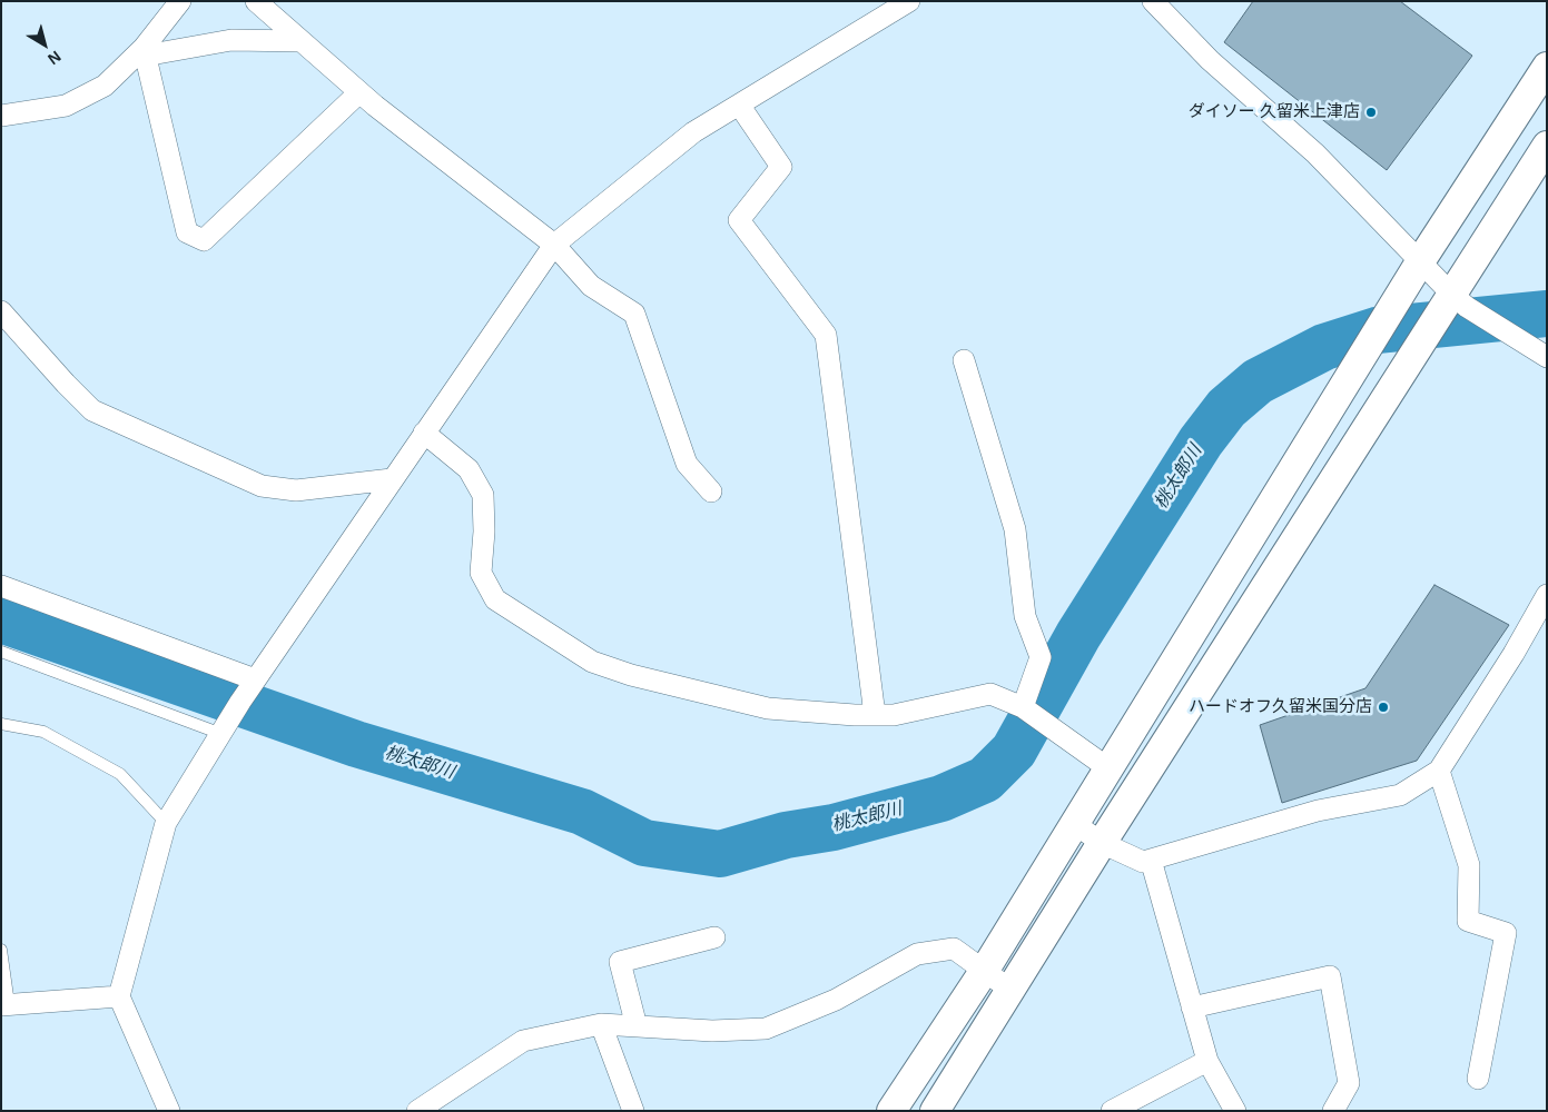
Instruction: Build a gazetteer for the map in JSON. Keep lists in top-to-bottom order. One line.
{"water":["桃太郎川"],"places":["ダイソー 久留米上津店","ハードオフ久留米国分店"],"north":"bottom right"}
